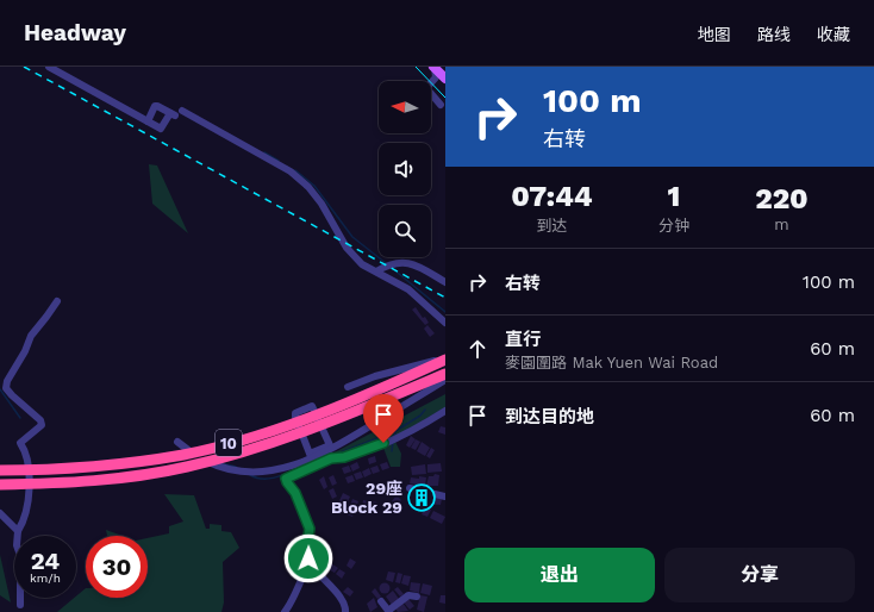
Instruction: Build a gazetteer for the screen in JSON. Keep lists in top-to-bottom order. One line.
{"streets":{"highway":["10"]},"places":{"building":["29座 Block 29"]},"north":"left","page":{"header":"Headway","nav":["地图","路线","收藏"],"turn":["100 m","右转"],"eta":["07:44","到达","1","分钟","220","m"],"list":[{"name":"右转","value":"100 m"},{"name":"直行","note":"麥園圍路 Mak Yuen Wai Road","value":"60 m"},{"name":"到达目的地","value":"60 m"}],"speed":"24 km/h","limit":"30","buttons":["退出","分享"]}}
